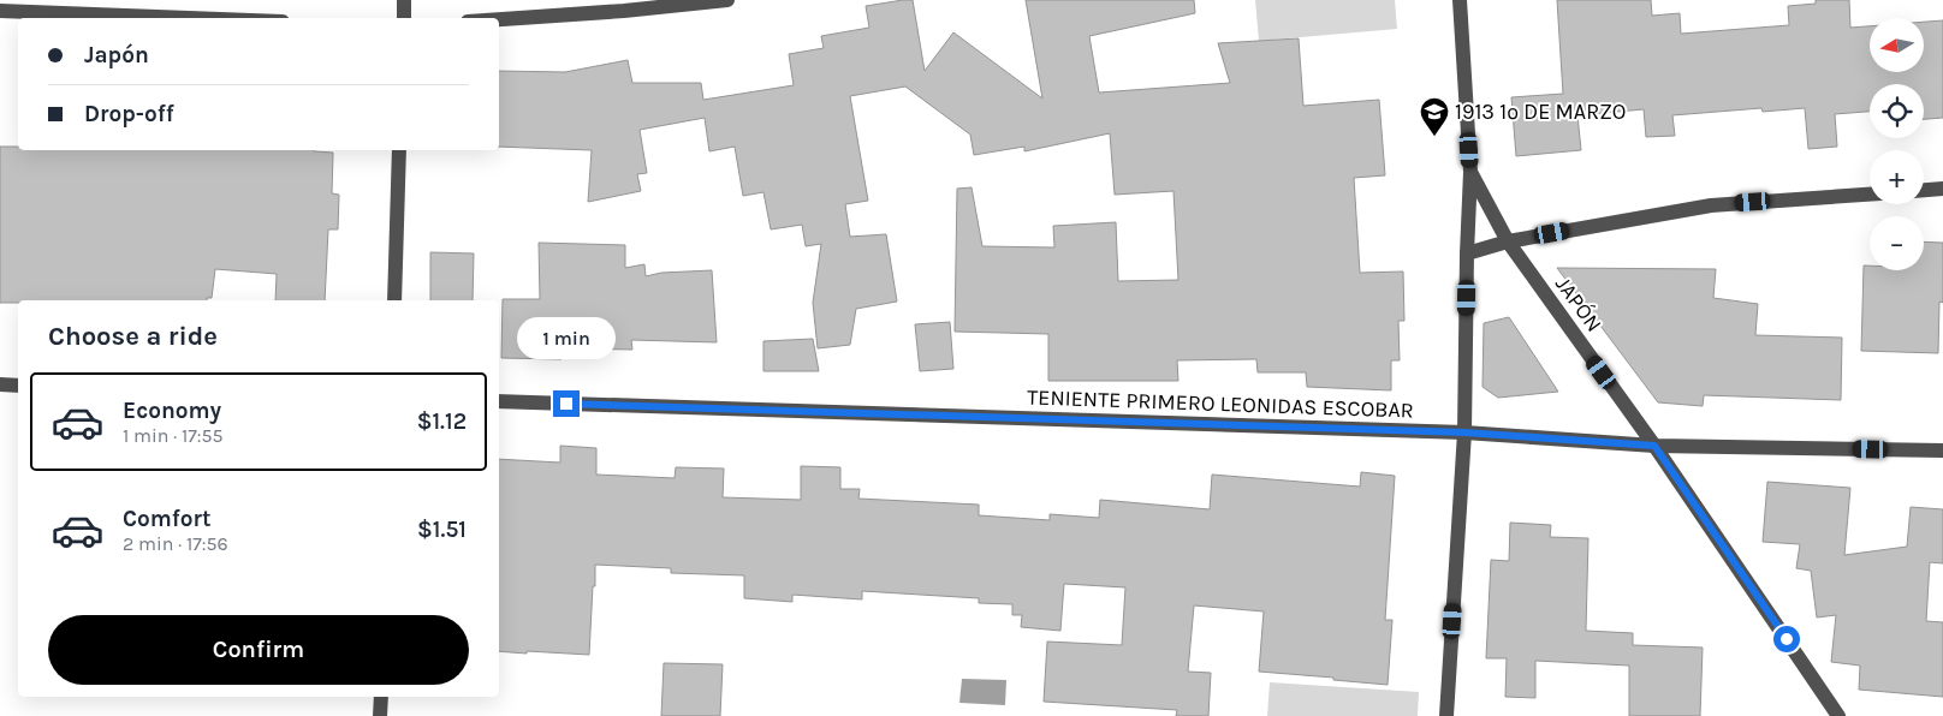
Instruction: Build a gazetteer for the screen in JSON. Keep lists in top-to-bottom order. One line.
{"streets":{"street":["JAPÓN","TENIENTE PRIMERO LEONIDAS ESCOBAR"]},"crossings":[["JAPÓN","TENIENTE PRIMERO LEONIDAS ESCOBAR"]],"places":{"school or university":["1913 1º DE MARZO"]},"north":"left","page":{"map_buttons":["+","−"],"banner":["Japón","Drop-off"],"heading":"Choose a ride","bubble":"1 min","list":[{"name":"Economy","note":"1 min · 17:55","value":"$1.12"},{"name":"Comfort","note":"2 min · 17:56","value":"$1.51"}],"buttons":"Confirm"}}
